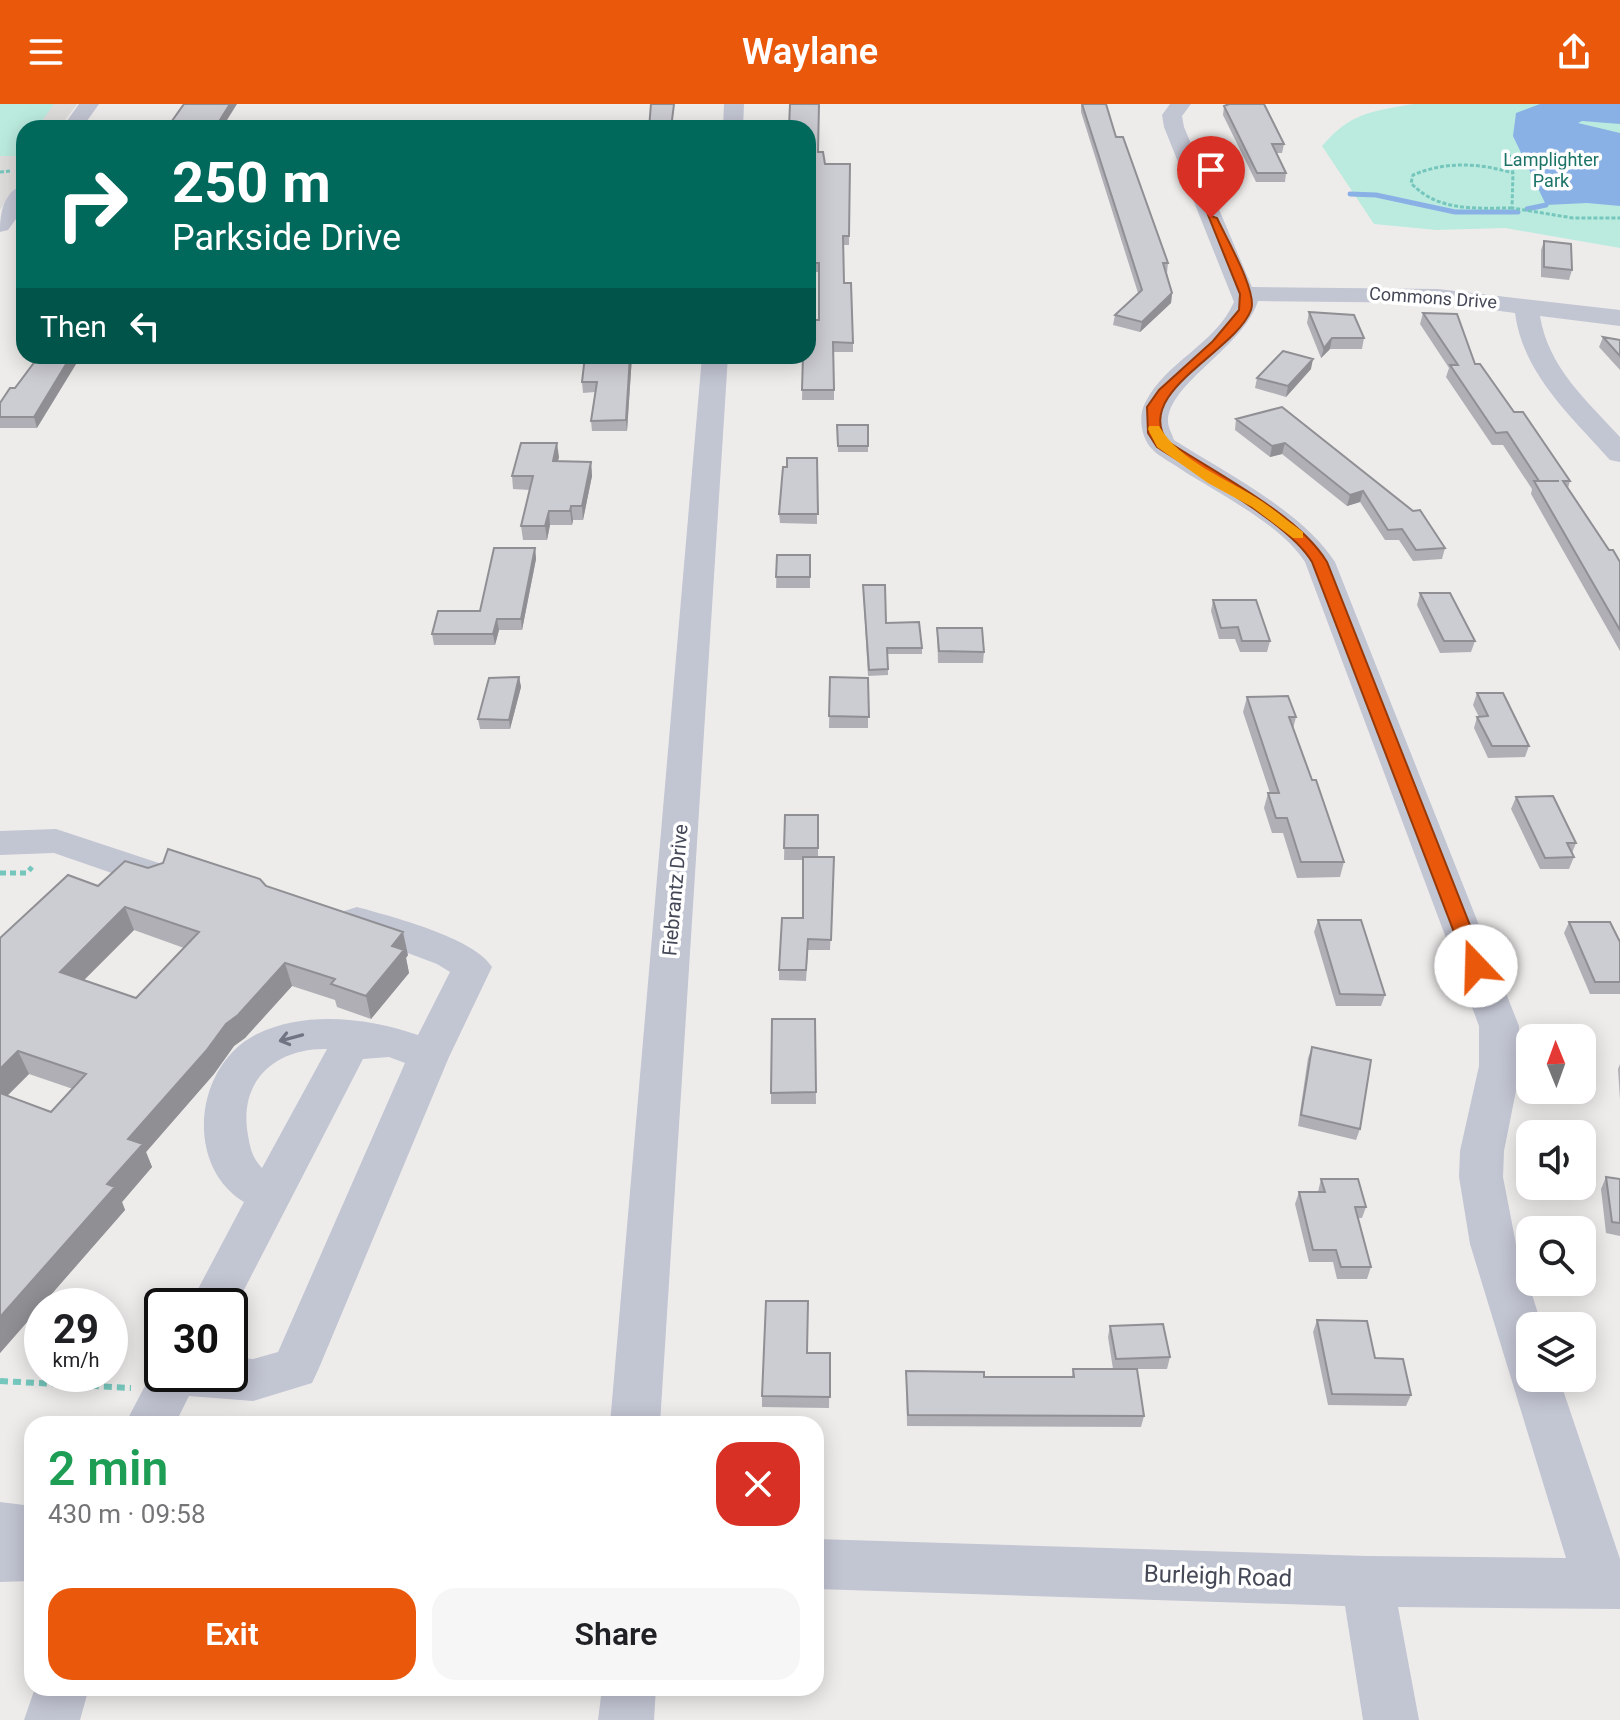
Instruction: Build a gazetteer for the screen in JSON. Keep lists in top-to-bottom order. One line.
{"streets":{"street":["Commons Drive","Fiebrantz Drive","Burleigh Road"]},"parks":["Lamplighter Park"],"north":"top","page":{"header":"Waylane","turn":["250 m","Parkside Drive"],"then":"Then","speed":"29 km/h","limit":"30","heading":["2 min","430 m · 09:58"],"buttons":["Exit","Share"]}}
